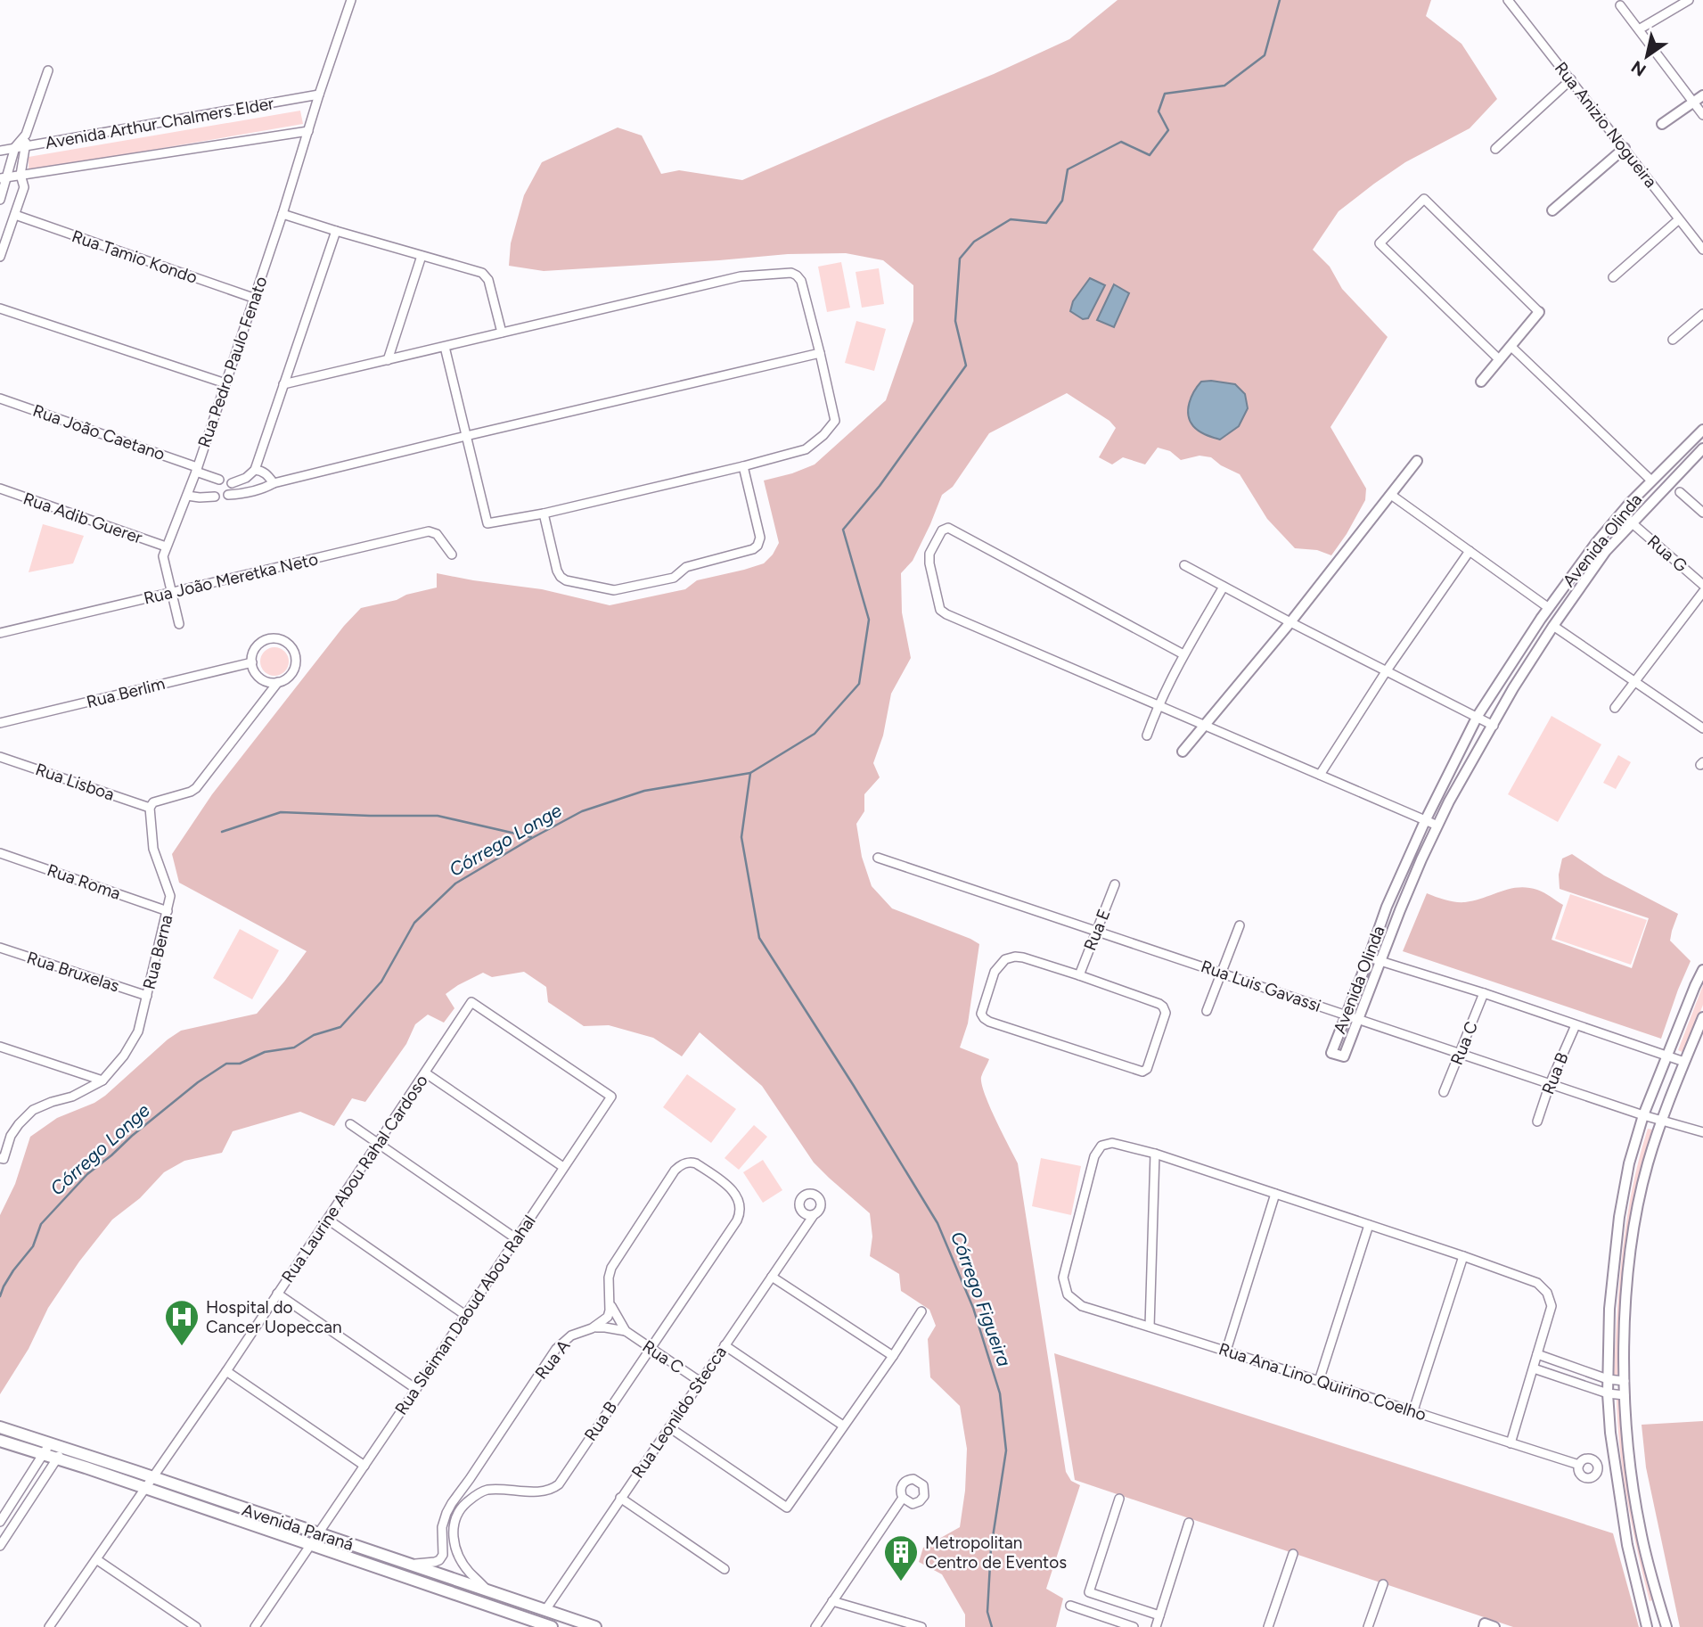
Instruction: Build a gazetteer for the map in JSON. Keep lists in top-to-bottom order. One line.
{"streets":{"main road":["Avenida Paraná"],"street":["Avenida Arthur Chalmers Elder","Rua Anizio Nogueira","Rua Tamio Kondo","Rua Pedro Paulo Fenato","Rua João Caetano","Rua Adib Guerer","Avenida Olinda","Rua G","Rua João Meretka Neto","Rua Berlim","Rua Lisboa","Rua Roma","Rua E","Rua Berna","Rua Bruxelas","Rua Luis Gavassi","Rua C","Rua B","Rua Laurine Abou Rahal Cardoso","Rua Sleiman Daoud Abou Rahal","Rua A","Rua Ana Lino Quirino Coelho","Rua Leonildo Stecca"]},"crossings":[["Avenida Arthur Chalmers Elder","Rua Pedro Paulo Fenato"],["Rua Tamio Kondo","Rua Pedro Paulo Fenato"],["Rua Pedro Paulo Fenato","Rua João Caetano"],["Rua Pedro Paulo Fenato","Rua Adib Guerer"],["Rua Pedro Paulo Fenato","Rua João Meretka Neto"],["Avenida Olinda","Rua G"],["Avenida Olinda","Rua Luis Gavassi"],["Rua Lisboa","Rua Berna"],["Rua Roma","Rua Berna"],["Rua E","Rua Luis Gavassi"],["Rua Berna","Rua Bruxelas"],["Rua Luis Gavassi","Rua C"],["Rua Luis Gavassi","Rua B"],["Rua C","Rua B"],["Rua C","Rua A"],["Rua C","Rua Leonildo Stecca"],["Rua B","Rua A"],["Rua Laurine Abou Rahal Cardoso","Rua Sleiman Daoud Abou Rahal"],["Rua Laurine Abou Rahal Cardoso","Avenida Paraná"],["Rua Sleiman Daoud Abou Rahal","Avenida Paraná"],["Rua Leonildo Stecca","Avenida Paraná"]],"water":["Córrego Longe","Córrego Figueira"],"places":{"hospital":["Hospital do Cancer Uopeccan"],"building":["Metropolitan Centro de Eventos"]},"north":"bottom left"}
